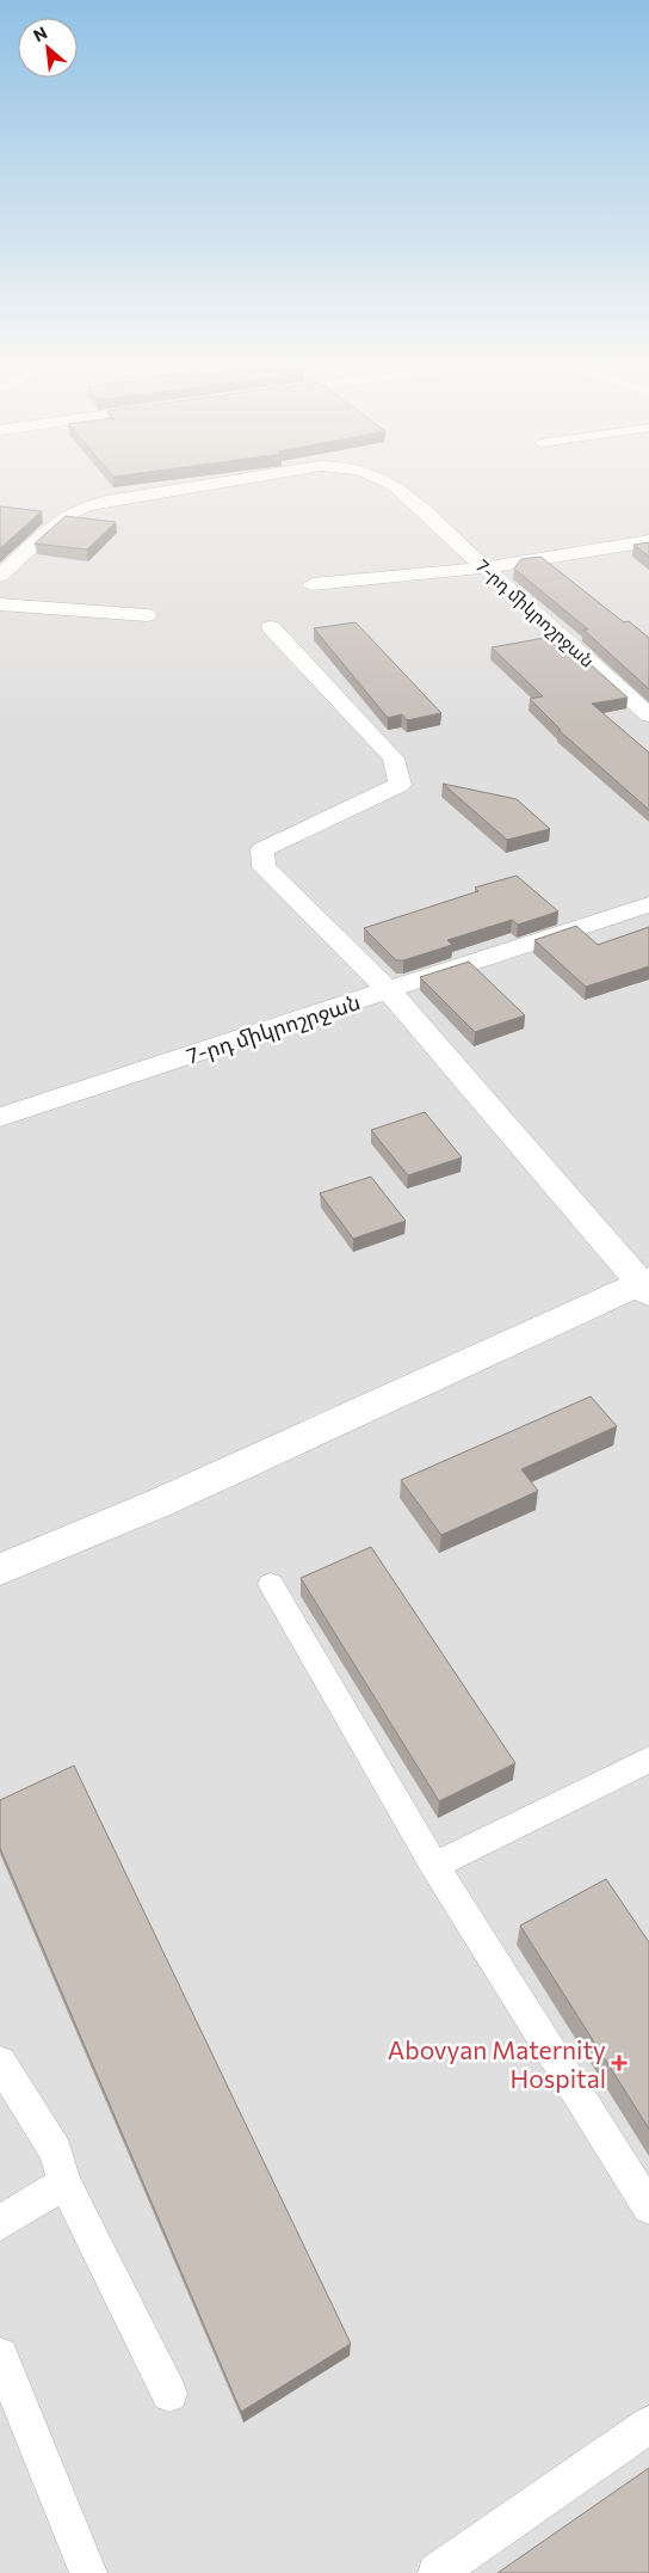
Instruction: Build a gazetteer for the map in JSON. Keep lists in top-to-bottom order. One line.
{"streets":{"street":["7-րդ միկրոշրջան"]},"places":{"health":["Abovyan Maternity Hospital"]},"north":"top left"}
